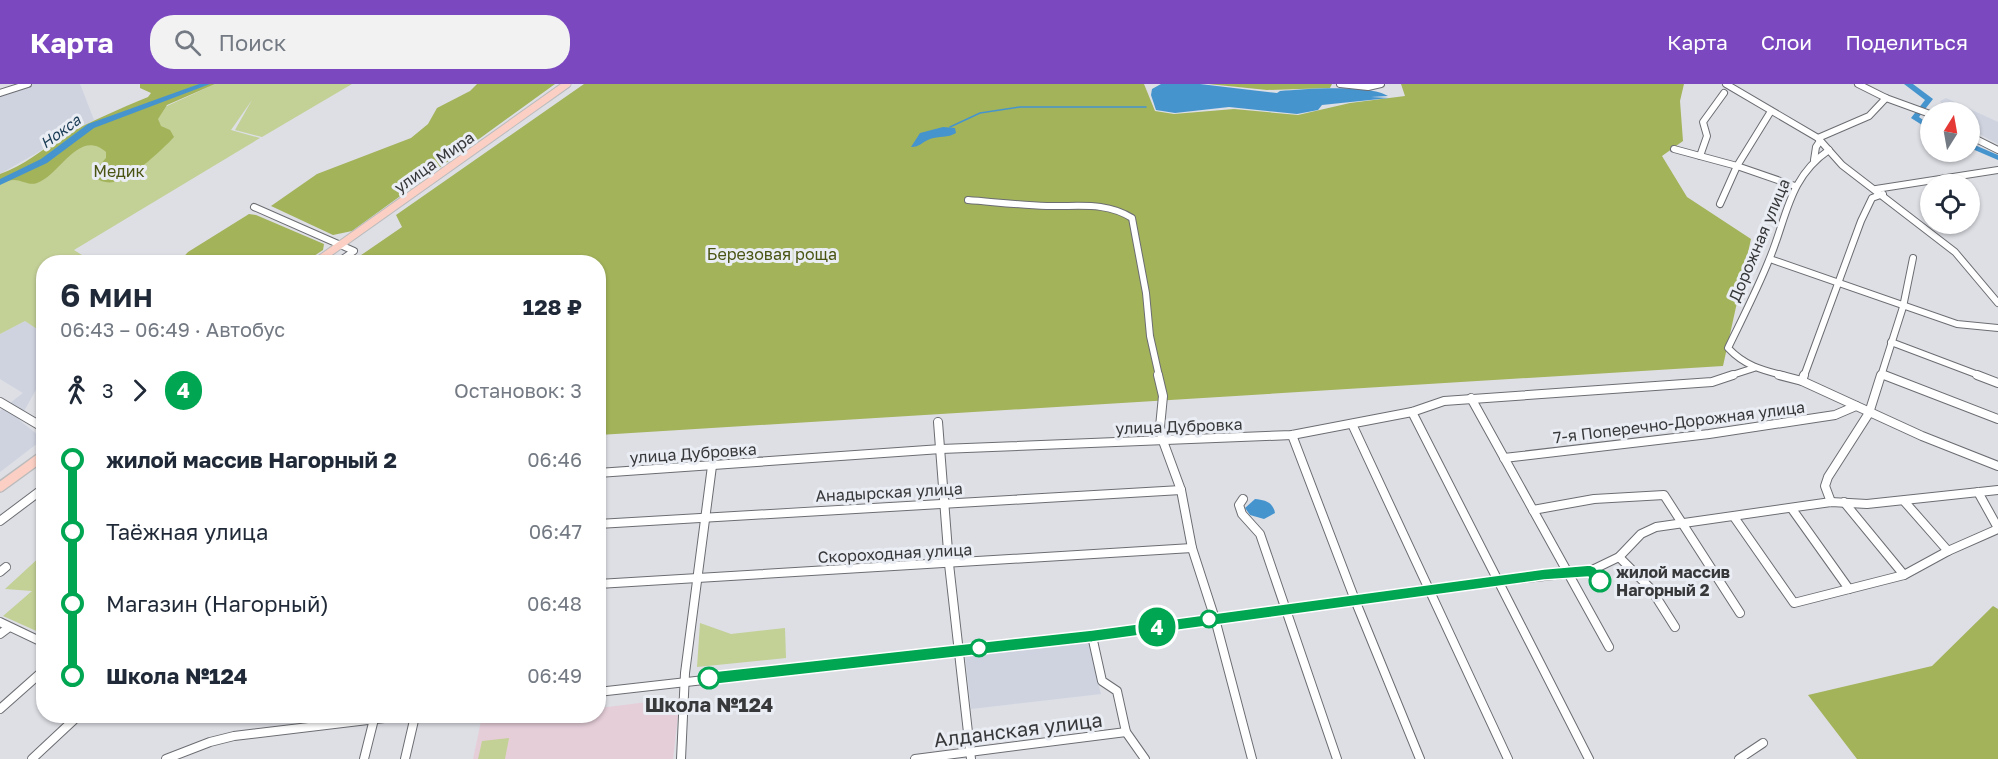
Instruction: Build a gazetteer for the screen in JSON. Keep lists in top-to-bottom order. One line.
{"streets":{"main road":["улица Мира"],"street":["Дорожная улица","7-я Поперечно-Дорожная улица","улица Дубровка","Анадырская улица","Скороходная улица","Алданская улица"]},"crossings":[["Дорожная улица","улица Дубровка"]],"water":["Нокса"],"parks":["Медик","Березовая роща"],"places":["жилой массив Нагорный 2","Школа №124"],"lines":["bus line 4"],"north":"top","page":{"header":"Карта","search":"Поиск","nav":["Карта","Слои","Поделиться"],"on_map":"4","heading":["6 мин","06:43 – 06:49 · Автобус","128 ₽"],"legs":["3","4","Остановок: 3"],"list":[{"name":"жилой массив Нагорный 2","value":"06:46"},{"name":"Таёжная улица","value":"06:47"},{"name":"Магазин (Нагорный)","value":"06:48"},{"name":"Школа №124","value":"06:49"}]}}
